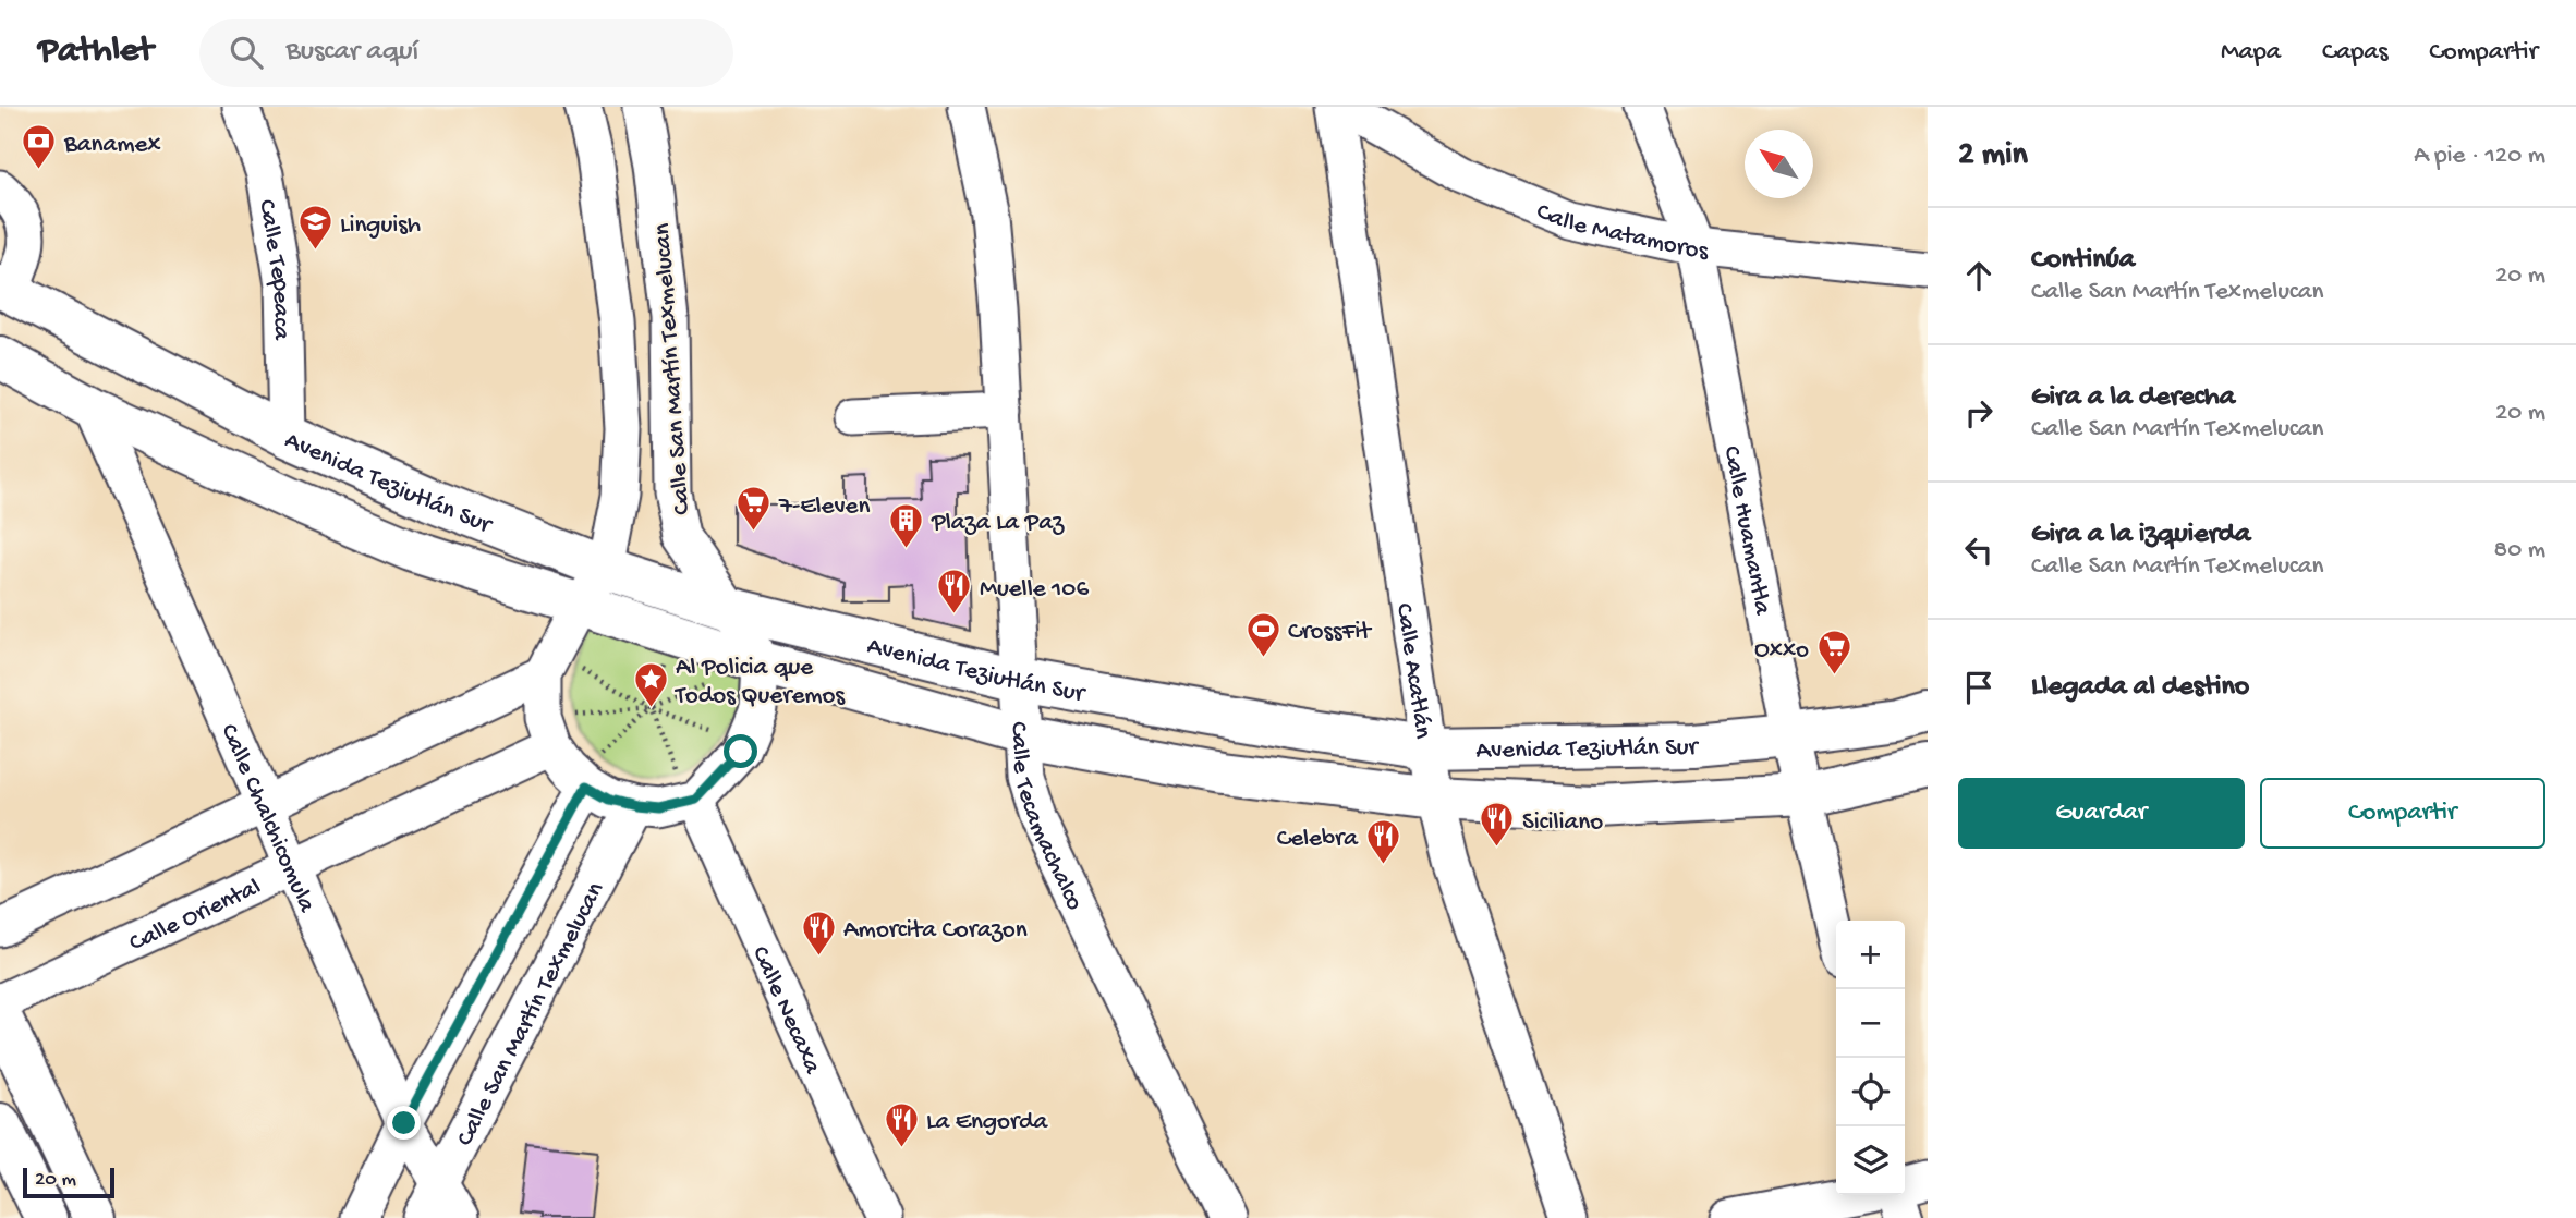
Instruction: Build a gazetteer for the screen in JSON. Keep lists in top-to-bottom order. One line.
{"streets":{"main road":["Avenida Teziutlán Sur"],"street":["Calle Matamoros","Calle Tepeaca","Calle San Martín Texmelucan","Calle Huamantla","Calle Acatlán","Calle Tecamachalco","Calle Chalchicomula","Calle Oriental","Calle Necaxa"]},"crossings":[["Calle Matamoros","Calle Huamantla"],["Calle Tepeaca","Avenida Teziutlán Sur"],["Calle San Martín Texmelucan","Avenida Teziutlán Sur"],["Calle San Martín Texmelucan","Calle Chalchicomula"],["Calle San Martín Texmelucan","Calle Oriental"],["Calle San Martín Texmelucan","Calle Necaxa"],["Avenida Teziutlán Sur","Calle Huamantla"],["Avenida Teziutlán Sur","Calle Acatlán"],["Avenida Teziutlán Sur","Calle Tecamachalco"],["Avenida Teziutlán Sur","Calle Chalchicomula"],["Calle Chalchicomula","Calle Oriental"]],"places":{"bank":["Banamex"],"school or university":["Linguish"],"supermarket":["7-Eleven","Oxxo"],"building":["Plaza La Paz"],"restaurant":["Muelle 106","Siciliano","Celebra","Amorcita Corazon","La Engorda"],"sports":["CrossFit"],"place":["Al Policia que Todos Queremos"]},"scale_bar":"20 m","north":"top left","page":{"header":"Pathlet","search":"Buscar aquí","nav":["Mapa","Capas","Compartir"],"heading":["2 min","A pie · 120 m"],"list":[["Continúa","Calle San Martín Texmelucan","20 m"],["Gira a la derecha","Calle San Martín Texmelucan","20 m"],["Gira a la izquierda","Calle San Martín Texmelucan","80 m"],"Llegada al destino"],"buttons":["Guardar","Compartir"],"map_buttons":["+","−"],"scale":"20 m"}}
